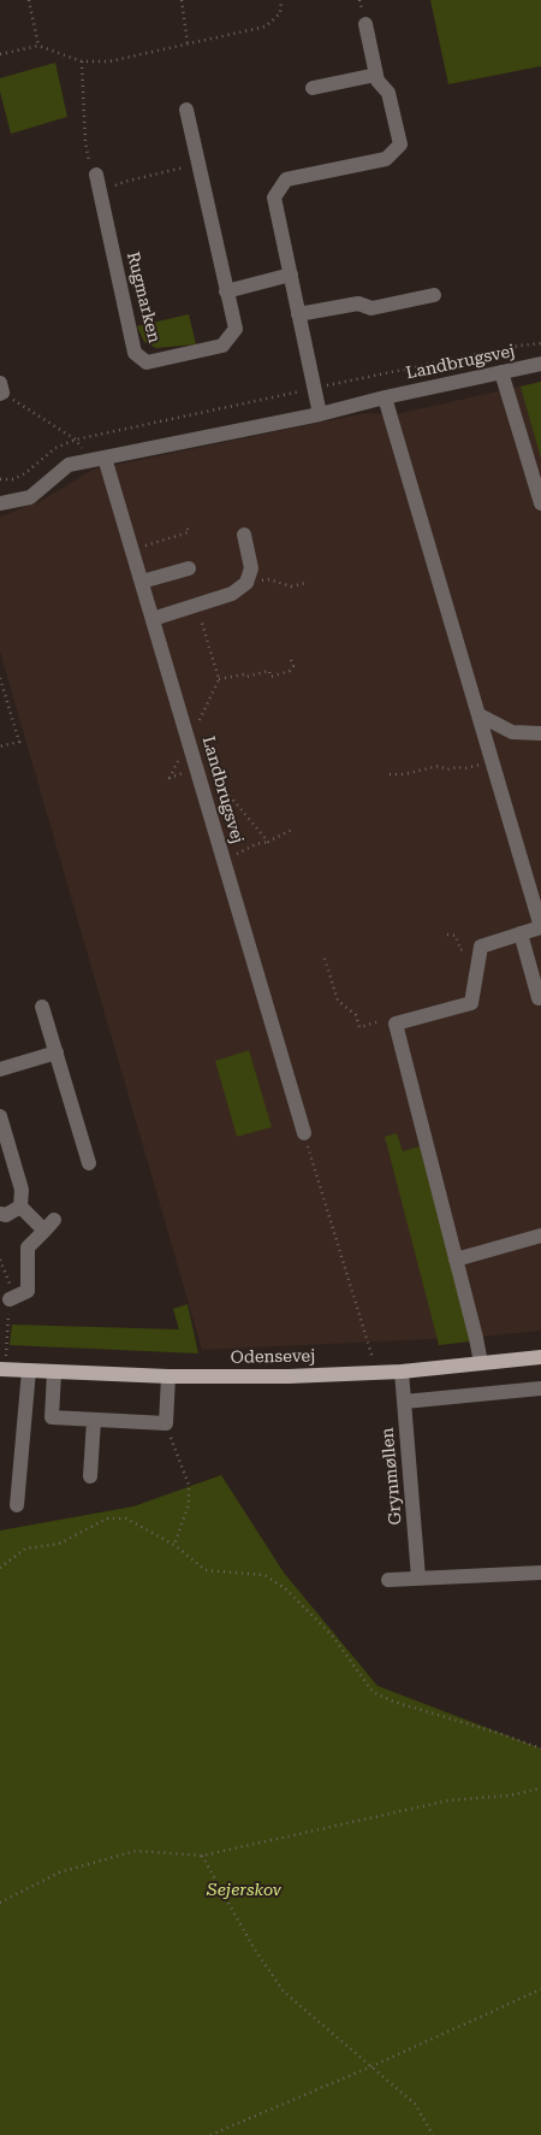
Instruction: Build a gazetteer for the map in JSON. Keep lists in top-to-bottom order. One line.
{"streets":{"main road":["Odensevej"],"street":["Rugmarken","Landbrugsvej","Grynmøllen"]},"crossings":[["Odensevej","Grynmøllen"]],"parks":["Sejerskov"]}
